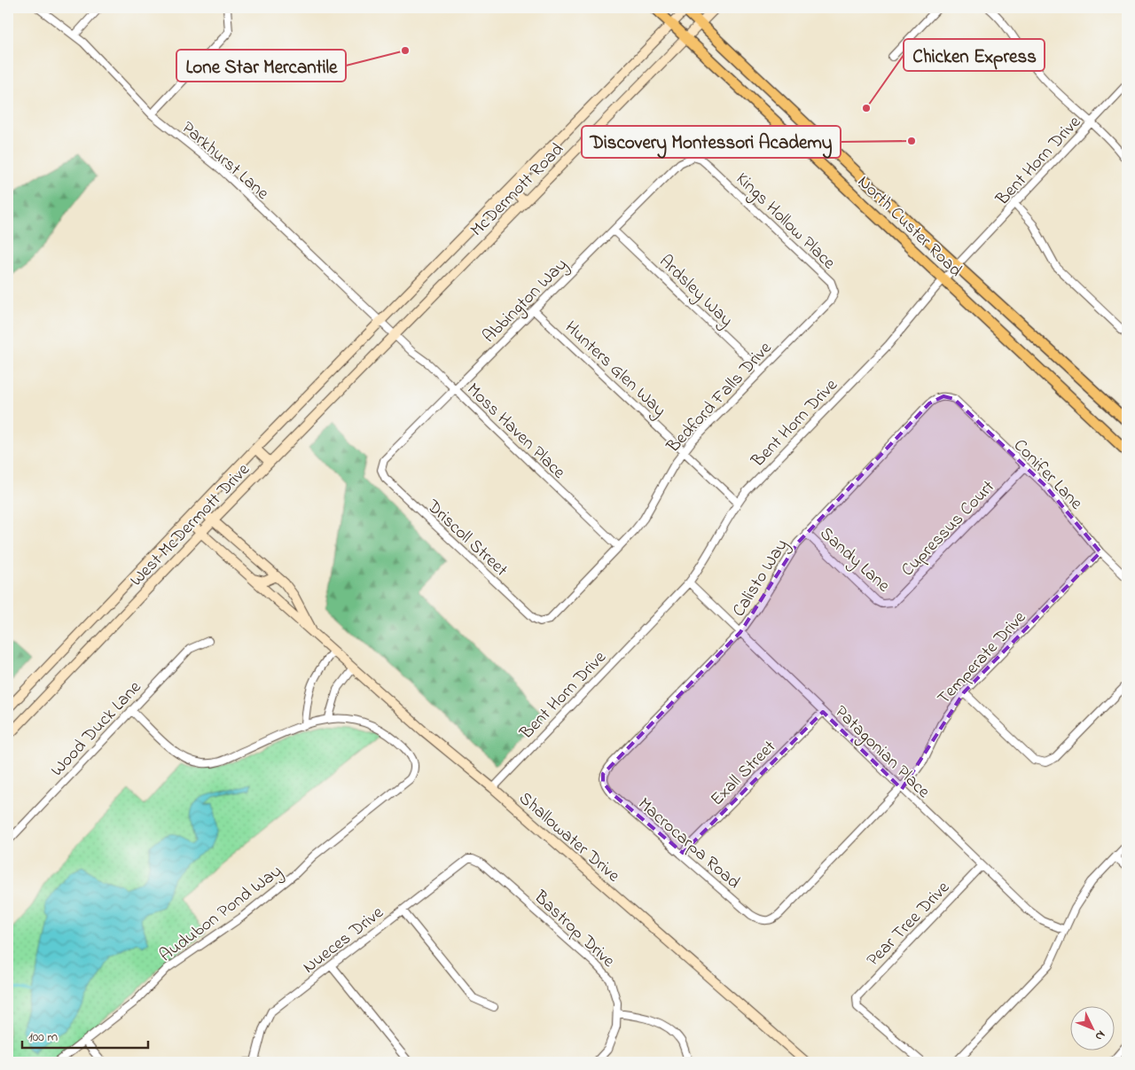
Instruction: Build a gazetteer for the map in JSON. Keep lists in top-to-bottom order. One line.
{"streets":{"main road":["McDermott Road","North Custer Road","West McDermott Drive","Shallowater Drive"],"street":["Parkhurst Lane","Bent Horn Drive","Kings Hollow Place","Ardsley Way","Abbington Way","Hunters Glen Way","Bedford Falls Drive","Moss Haven Place","Conifer Lane","Cupressus Court","Driscoll Street","Sandy Lane","Calisto Way","Temperate Drive","Wood Duck Lane","Patagonian Place","Exall Street","Macrocarpa Road","Audubon Pond Way","Pear Tree Drive","Bastrop Drive","Nueces Drive"]},"crossings":[["Parkhurst Lane","McDermott Road"],["Parkhurst Lane","Moss Haven Place"],["Parkhurst Lane","West McDermott Drive"],["Bent Horn Drive","North Custer Road"],["Bent Horn Drive","Hunters Glen Way"],["Bent Horn Drive","Patagonian Place"],["Bent Horn Drive","Shallowater Drive"],["McDermott Road","North Custer Road"],["McDermott Road","Moss Haven Place"],["McDermott Road","West McDermott Drive"],["Kings Hollow Place","Abbington Way"],["Kings Hollow Place","Bedford Falls Drive"],["Ardsley Way","Abbington Way"],["Ardsley Way","Bedford Falls Drive"],["Abbington Way","Hunters Glen Way"],["Abbington Way","Moss Haven Place"],["Abbington Way","Driscoll Street"],["Hunters Glen Way","Bedford Falls Drive"],["Bedford Falls Drive","Moss Haven Place"],["Bedford Falls Drive","Driscoll Street"],["Moss Haven Place","West McDermott Drive"],["Conifer Lane","Cupressus Court"],["Conifer Lane","Calisto Way"],["Conifer Lane","Temperate Drive"],["West McDermott Drive","Shallowater Drive"],["Cupressus Court","Sandy Lane"],["Sandy Lane","Calisto Way"],["Calisto Way","Patagonian Place"],["Calisto Way","Macrocarpa Road"],["Temperate Drive","Patagonian Place"],["Temperate Drive","Macrocarpa Road"],["Patagonian Place","Exall Street"],["Patagonian Place","Pear Tree Drive"],["Exall Street","Macrocarpa Road"],["Bastrop Drive","Nueces Drive"]],"places":["Lone Star Mercantile","Chicken Express","Discovery Montessori Academy"],"scale_bar":"100 m","north":"bottom right"}
